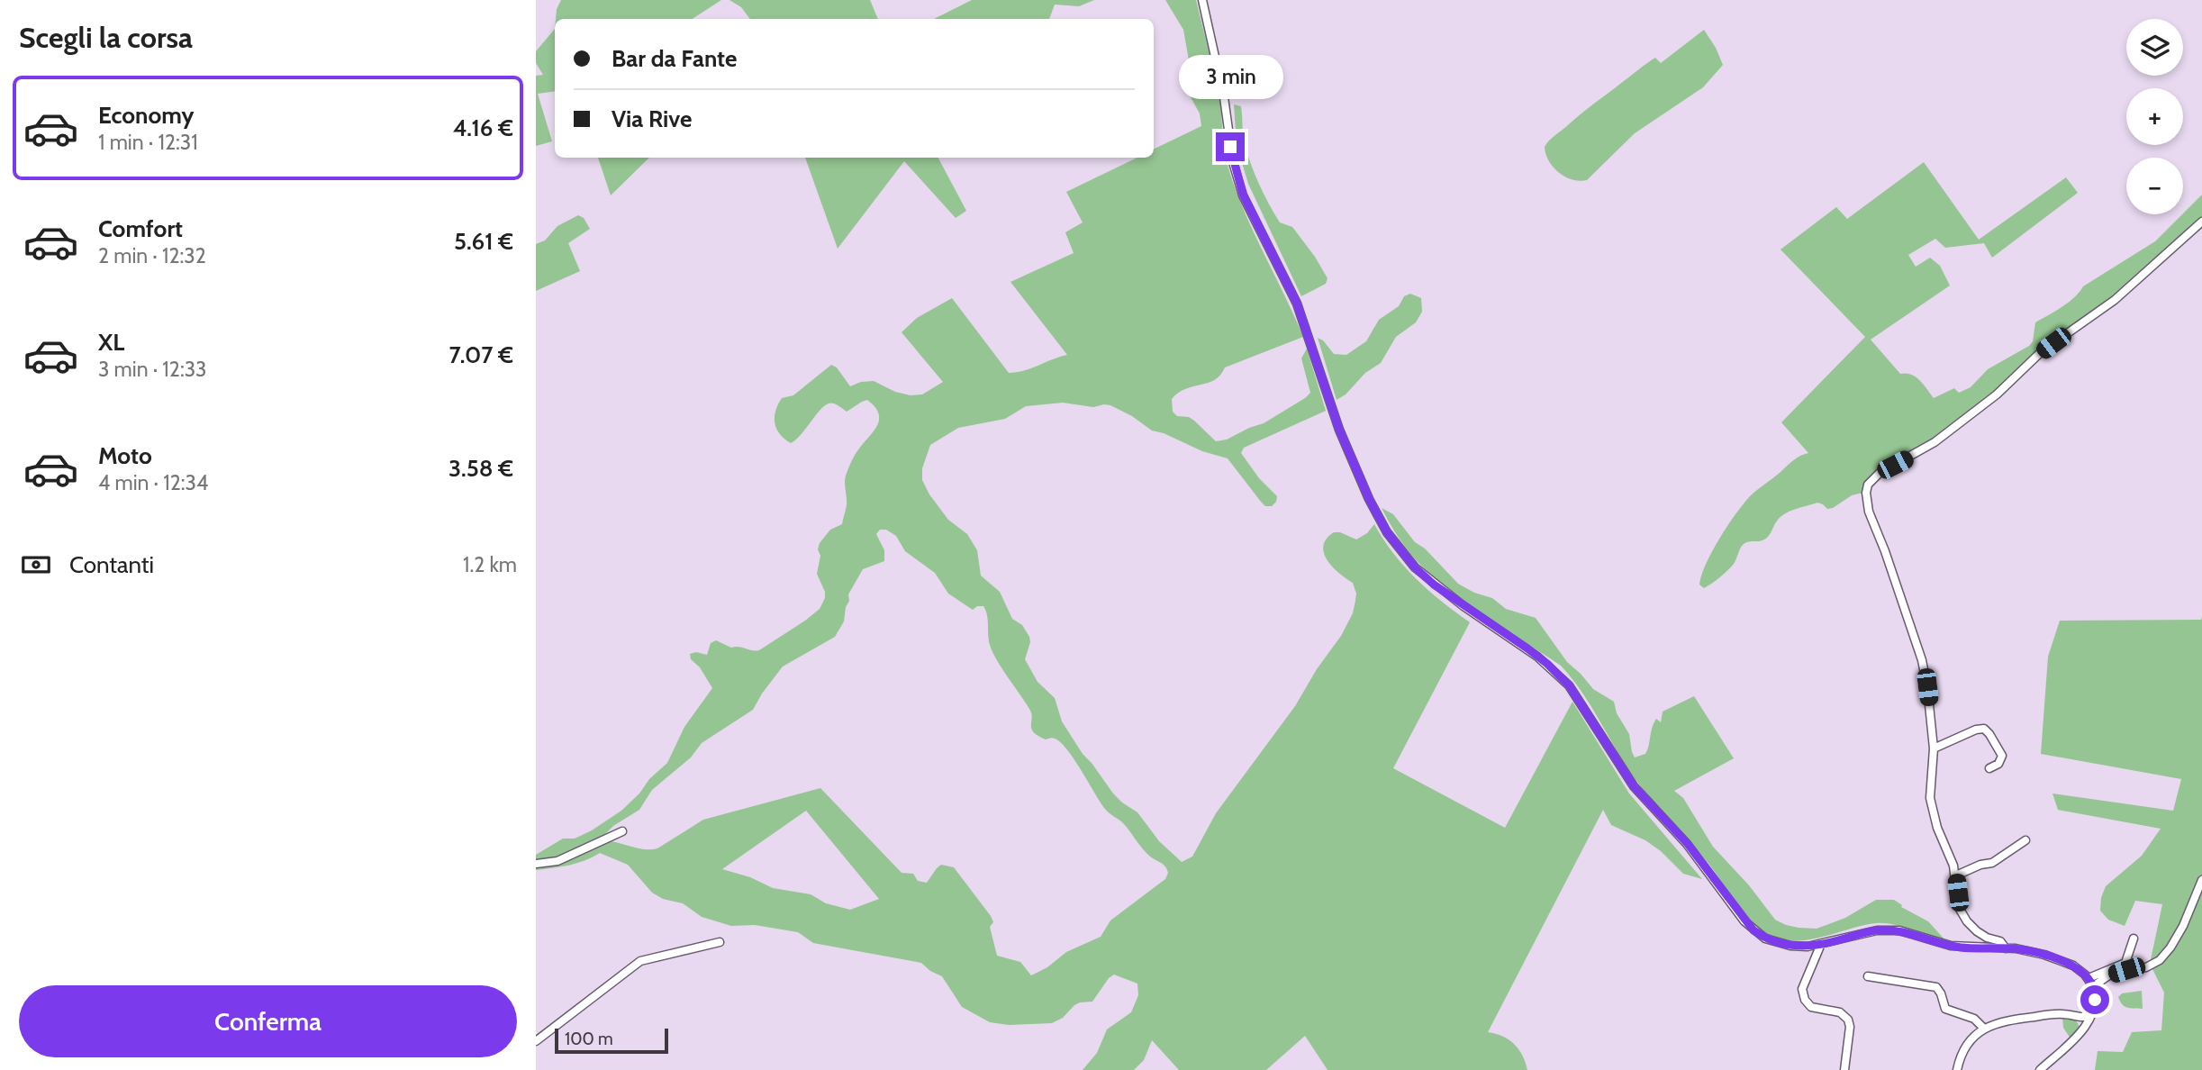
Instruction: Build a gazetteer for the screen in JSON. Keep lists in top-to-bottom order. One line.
{"scale_bar":"100 m","page":{"heading":"Scegli la corsa","map_buttons":["+","−"],"banner":["Bar da Fante","Via Rive"],"bubble":"3 min","list":[{"name":"Economy","note":"1 min · 12:31","value":"4.16 €"},{"name":"Comfort","note":"2 min · 12:32","value":"5.61 €"},{"name":"XL","note":"3 min · 12:33","value":"7.07 €"},{"name":"Moto","note":"4 min · 12:34","value":"3.58 €"}],"pay":["Contanti","1.2 km"],"buttons":"Conferma","scale":"100 m"}}
